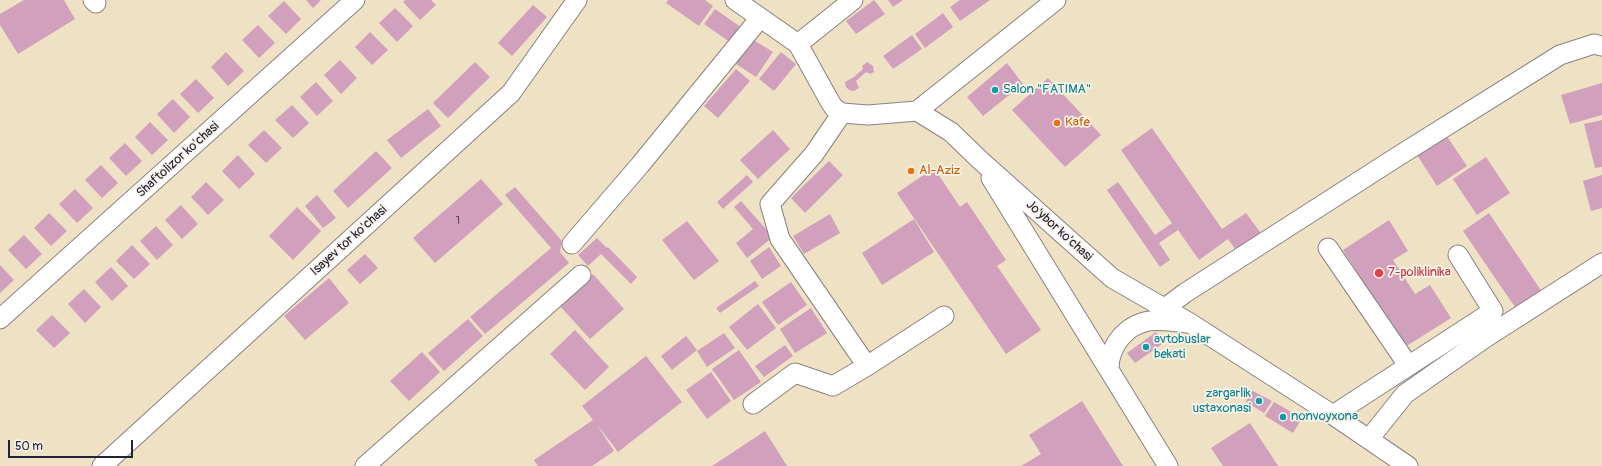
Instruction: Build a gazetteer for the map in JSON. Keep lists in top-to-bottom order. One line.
{"streets":{"street":["Shaftolizor ko'chasi","Jo'ybor ko'chasi","Isayev tor ko'chasi"]},"places":["Salon \"FATIMA\"","Kafe","Al-Aziz","7-poliklinika","avtobuslar bekati","zargarlik ustaxonasi","nonvoyxona"],"house_numbers":["1"],"scale_bar":"50 m"}
